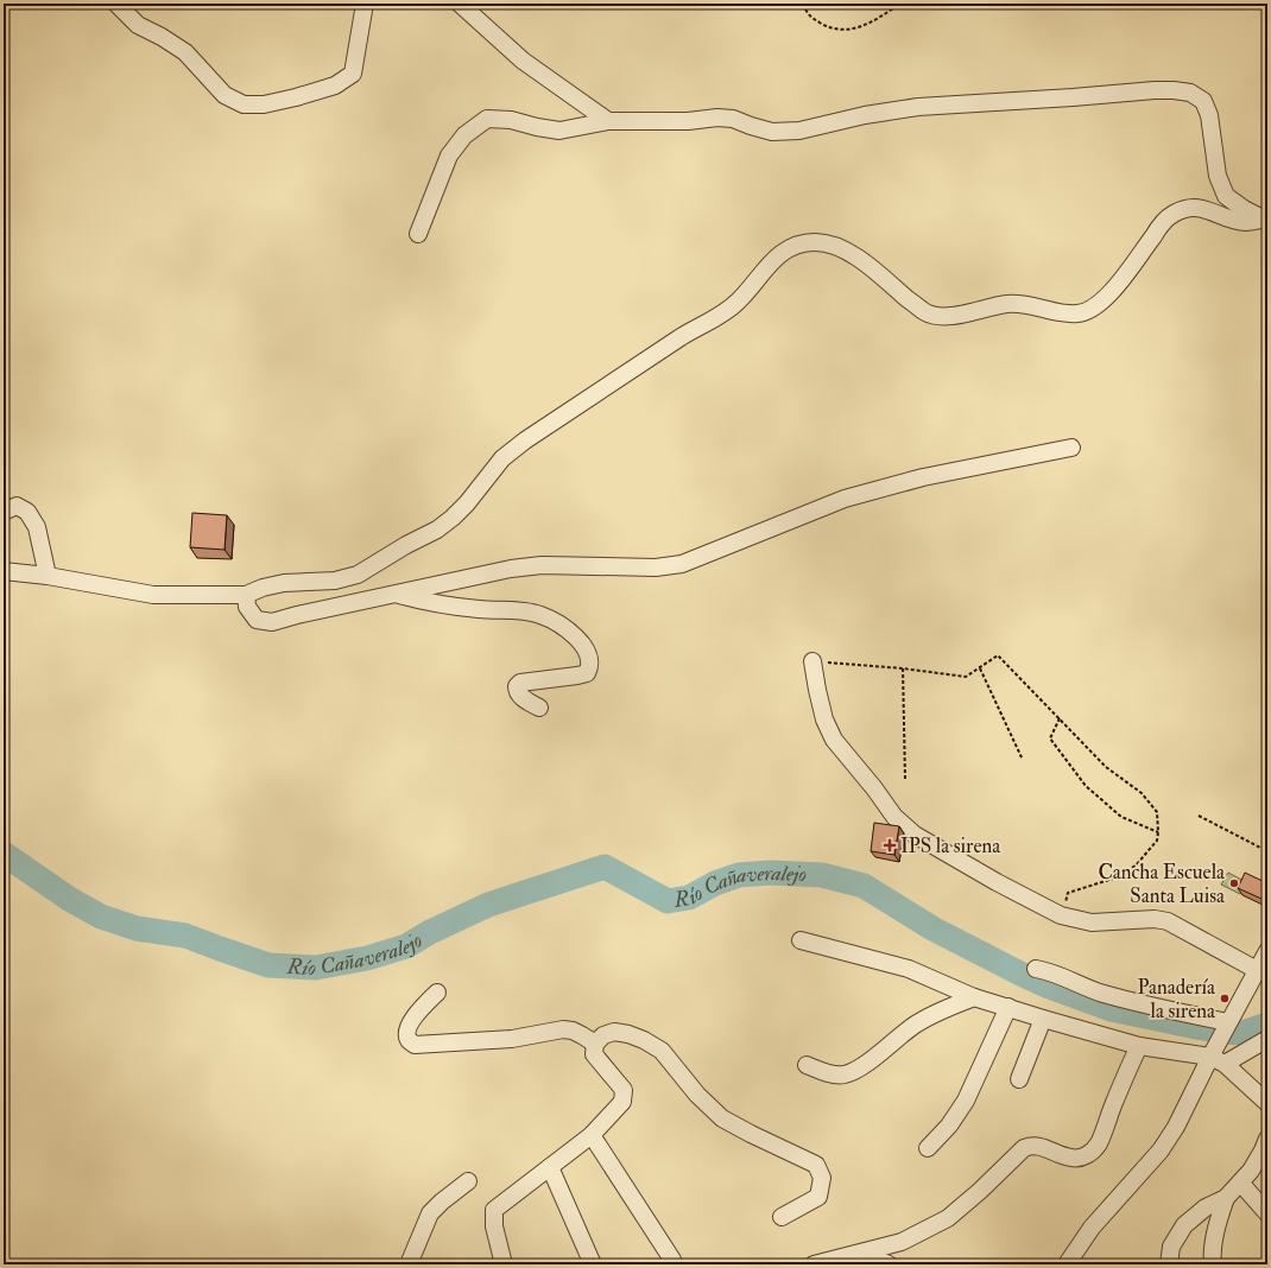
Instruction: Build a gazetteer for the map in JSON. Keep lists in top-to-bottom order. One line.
{"water":["Río Cañaveralejo"],"places":{"health":["IPS la sirena"],"other":["Cancha Escuela Santa Luisa","Panadería la sirena"]}}
